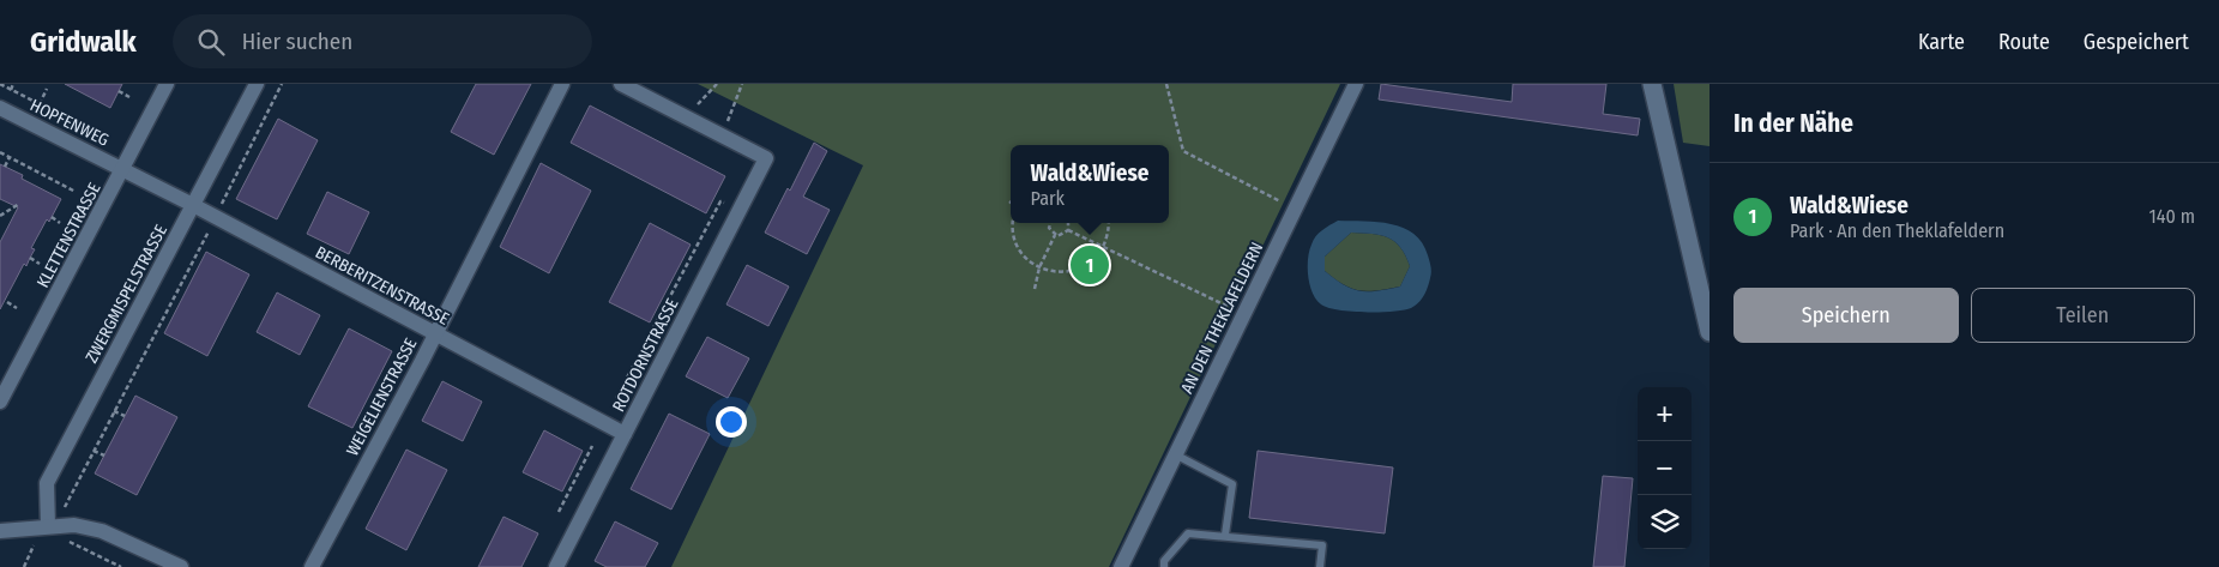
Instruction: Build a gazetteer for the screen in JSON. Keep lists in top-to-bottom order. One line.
{"streets":{"street":["HOPFENWEG","KLETTENSTRASSE","BERBERITZENSTRASSE","ZWERGMISPELSTRASSE","AN DEN THEKLAFELDERN","ROTDORNSTRASSE","WEIGELIENSTRASSE"]},"crossings":[["HOPFENWEG","KLETTENSTRASSE"],["HOPFENWEG","BERBERITZENSTRASSE"],["KLETTENSTRASSE","BERBERITZENSTRASSE"],["BERBERITZENSTRASSE","ZWERGMISPELSTRASSE"],["BERBERITZENSTRASSE","ROTDORNSTRASSE"],["BERBERITZENSTRASSE","WEIGELIENSTRASSE"]],"page":{"header":"Gridwalk","search":"Hier suchen","nav":["Karte","Route","Gespeichert"],"heading":"In der Nähe","popup":["Wald&Wiese","Park"],"list":[{"mark":"1","name":"Wald&Wiese","note":"Park · An den Theklafeldern","value":"140 m"}],"pins":"1","buttons":["Speichern","Teilen"],"map_buttons":["+","−"]}}
